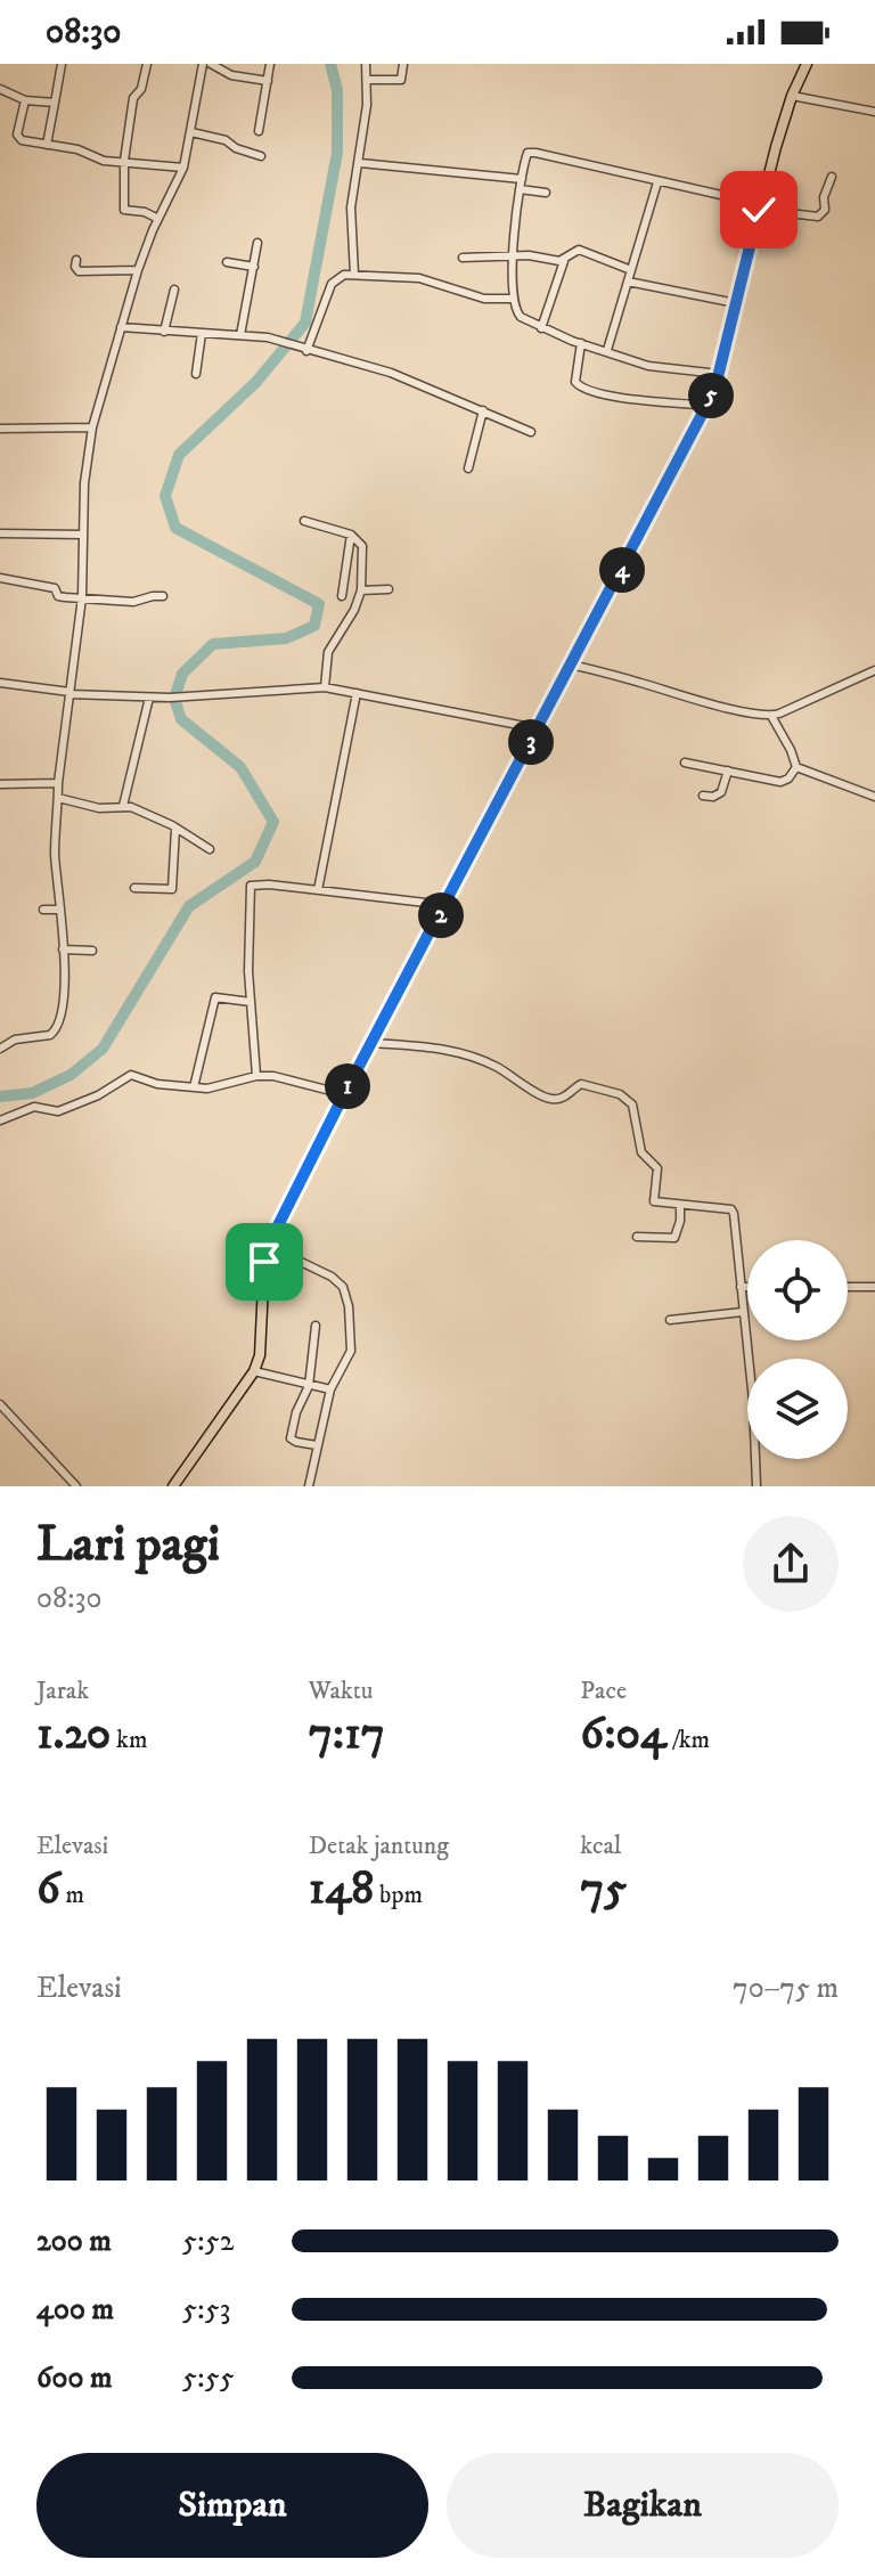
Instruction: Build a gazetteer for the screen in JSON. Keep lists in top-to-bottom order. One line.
{"page":{"status":"08:30","pins":["5","4","3","2","1"],"heading":["Lari pagi","08:30"],"stats":[["Jarak","1.20 km"],["Waktu","7:17"],["Pace","6:04 /km"],["Elevasi","6 m"],["Detak jantung","148 bpm"],["kcal","75"]],"chart":["Elevasi","70–75 m"],"list":[{"name":"200 m","note":"5:52"},{"name":"400 m","note":"5:53"},{"name":"600 m","note":"5:55"}],"buttons":["Simpan","Bagikan"]}}
